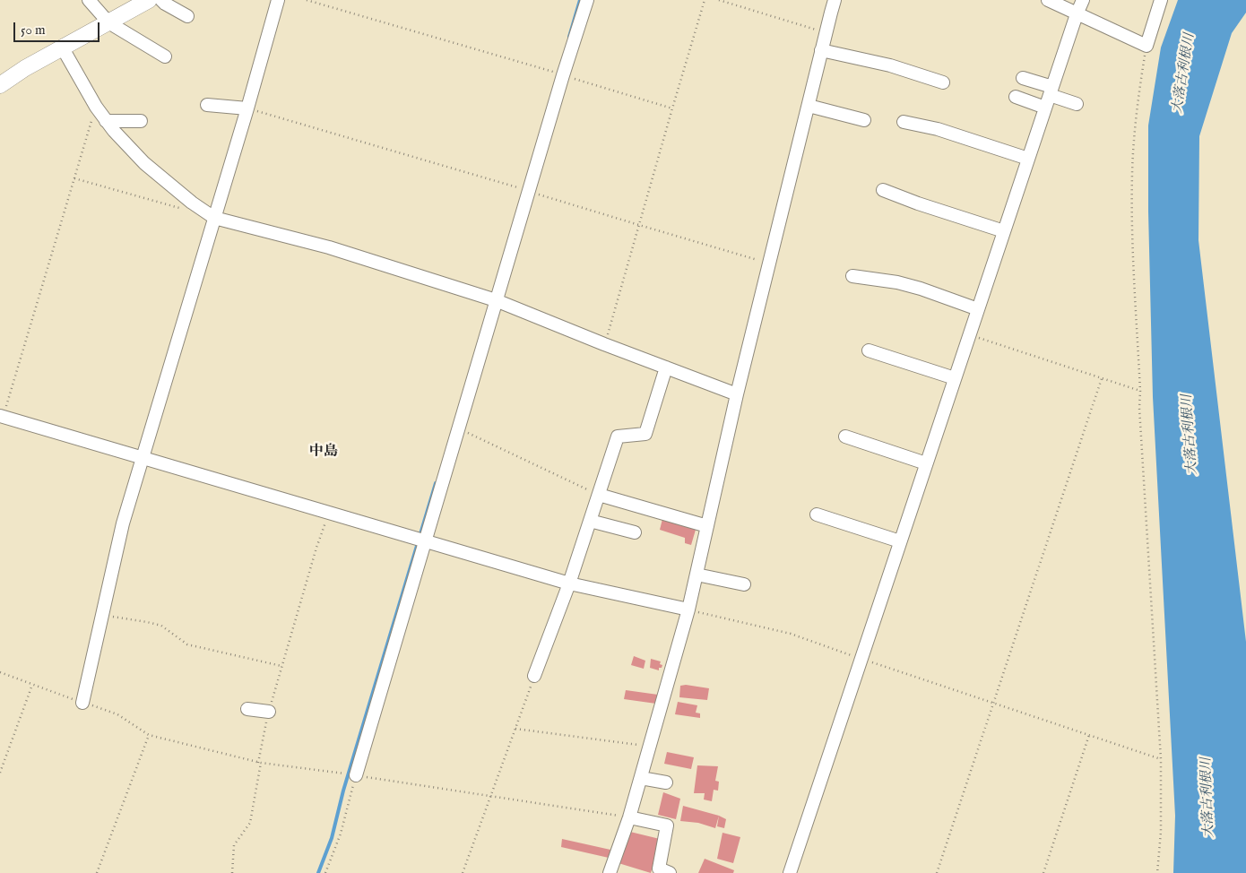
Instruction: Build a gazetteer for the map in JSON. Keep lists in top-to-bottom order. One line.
{"districts":["中島"],"water":["大落古利根川"],"scale_bar":"50 m"}
